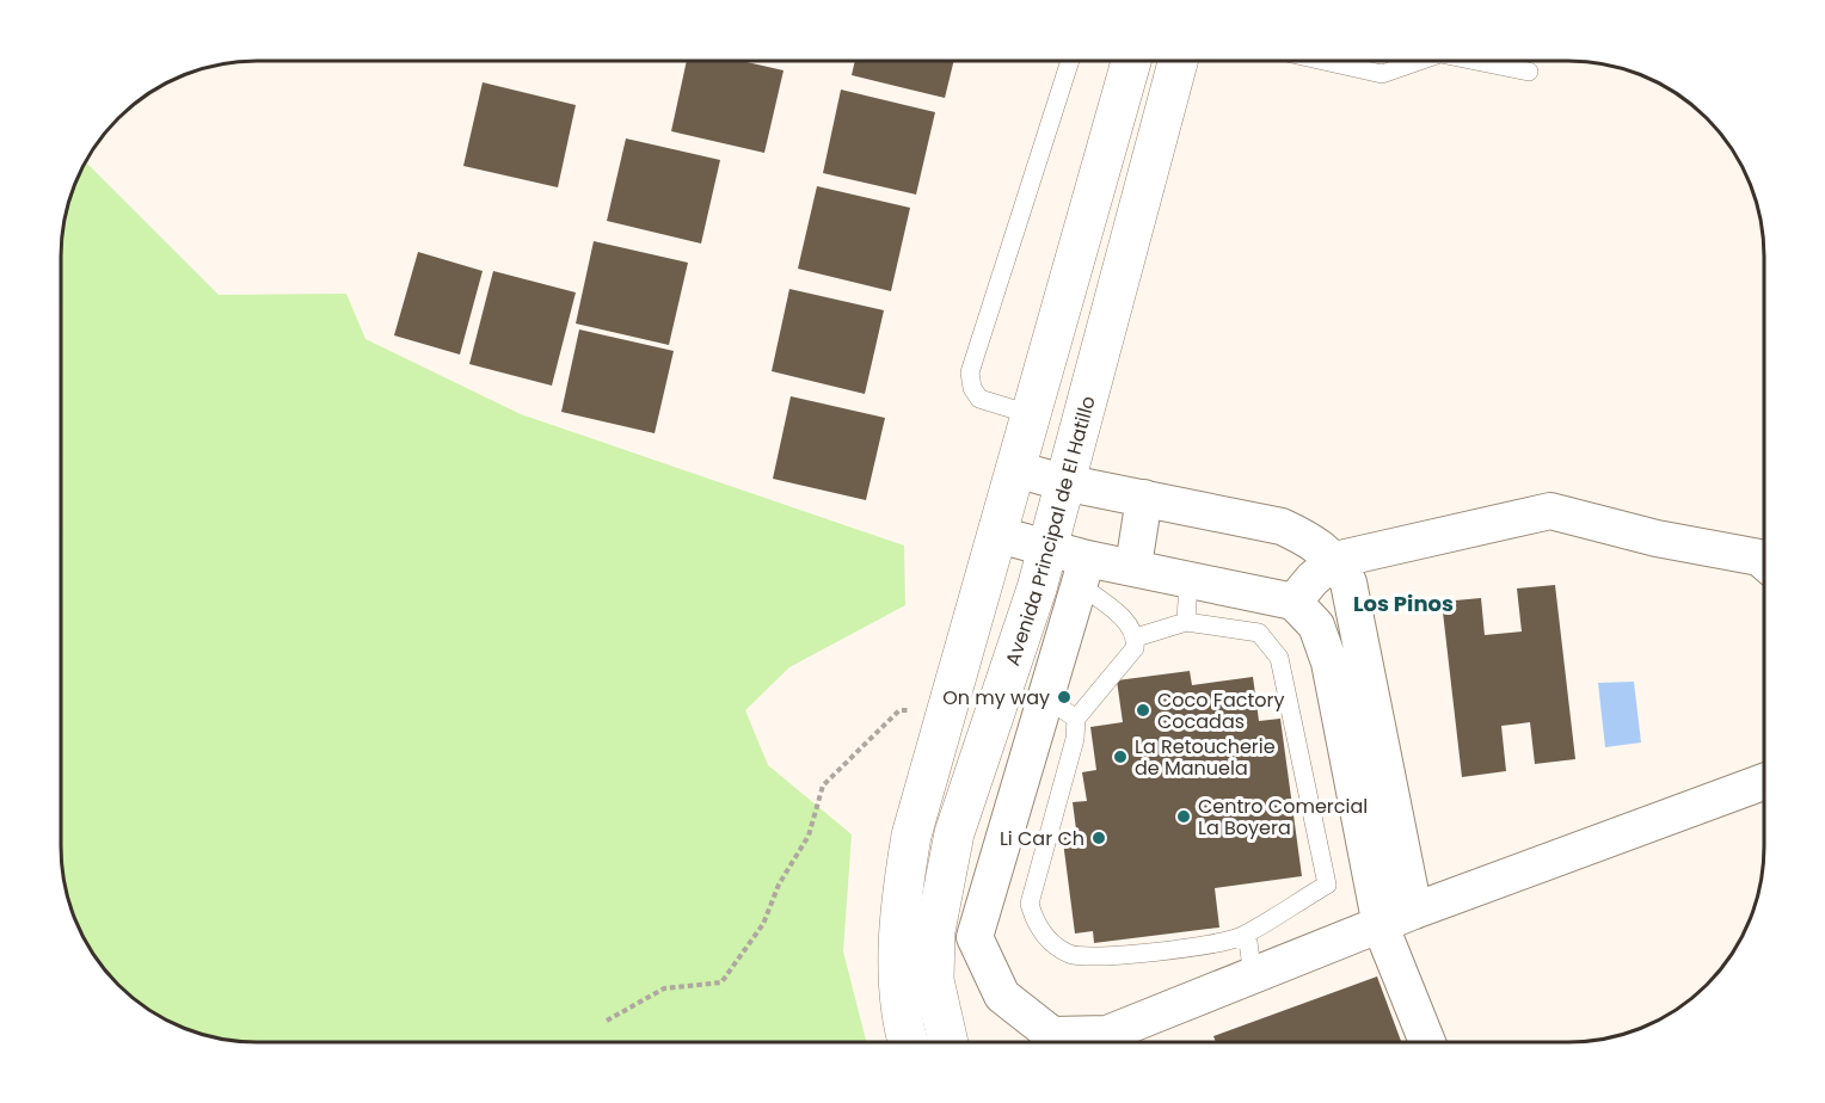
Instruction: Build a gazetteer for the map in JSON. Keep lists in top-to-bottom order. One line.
{"streets":{"main road":["Avenida Principal de El Hatillo"]},"districts":["Los Pinos"],"places":["On my way","Coco Factory Cocadas","La Retoucherie de Manuela","Centro Comercial La Boyera","Li Car Ch"]}
